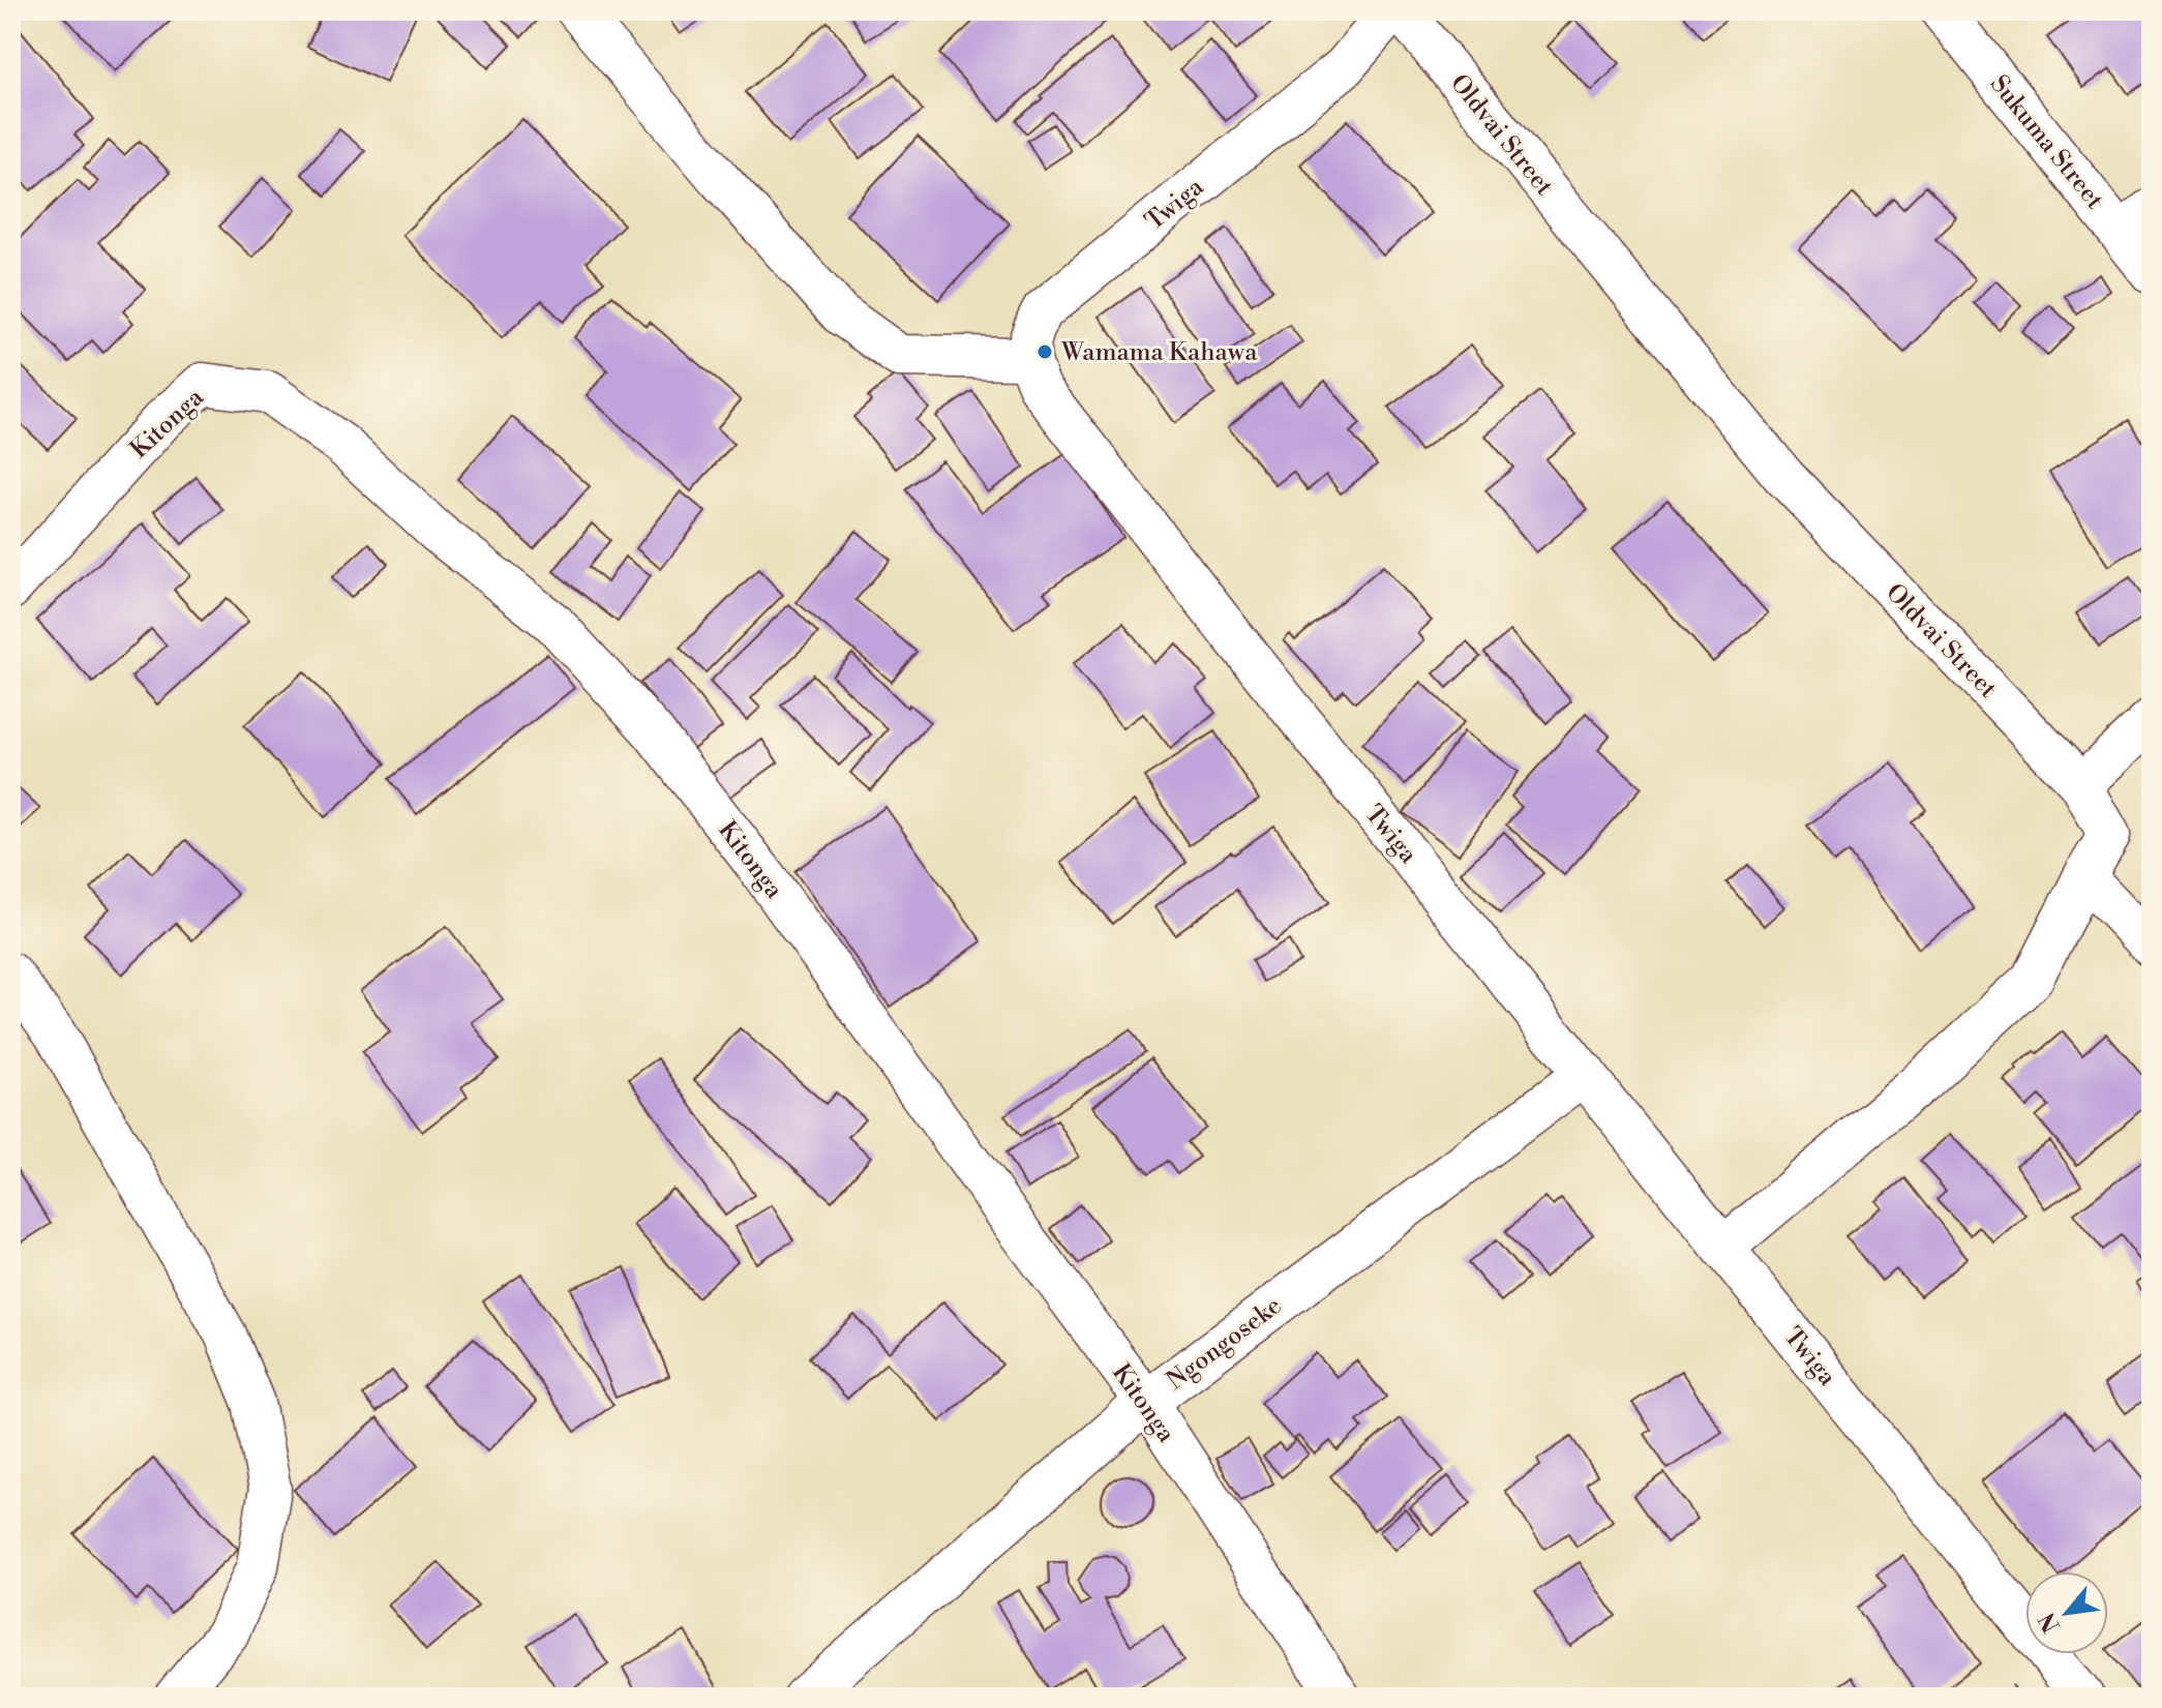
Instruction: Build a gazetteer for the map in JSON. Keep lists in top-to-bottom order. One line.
{"streets":{"street":["Oldvai Street","Sukuma Street","Twiga","Kitonga","Ngongoseke"]},"crossings":[["Oldvai Street","Twiga"],["Twiga","Ngongoseke"],["Kitonga","Ngongoseke"]],"places":["Wamama Kahawa"],"north":"bottom left"}
